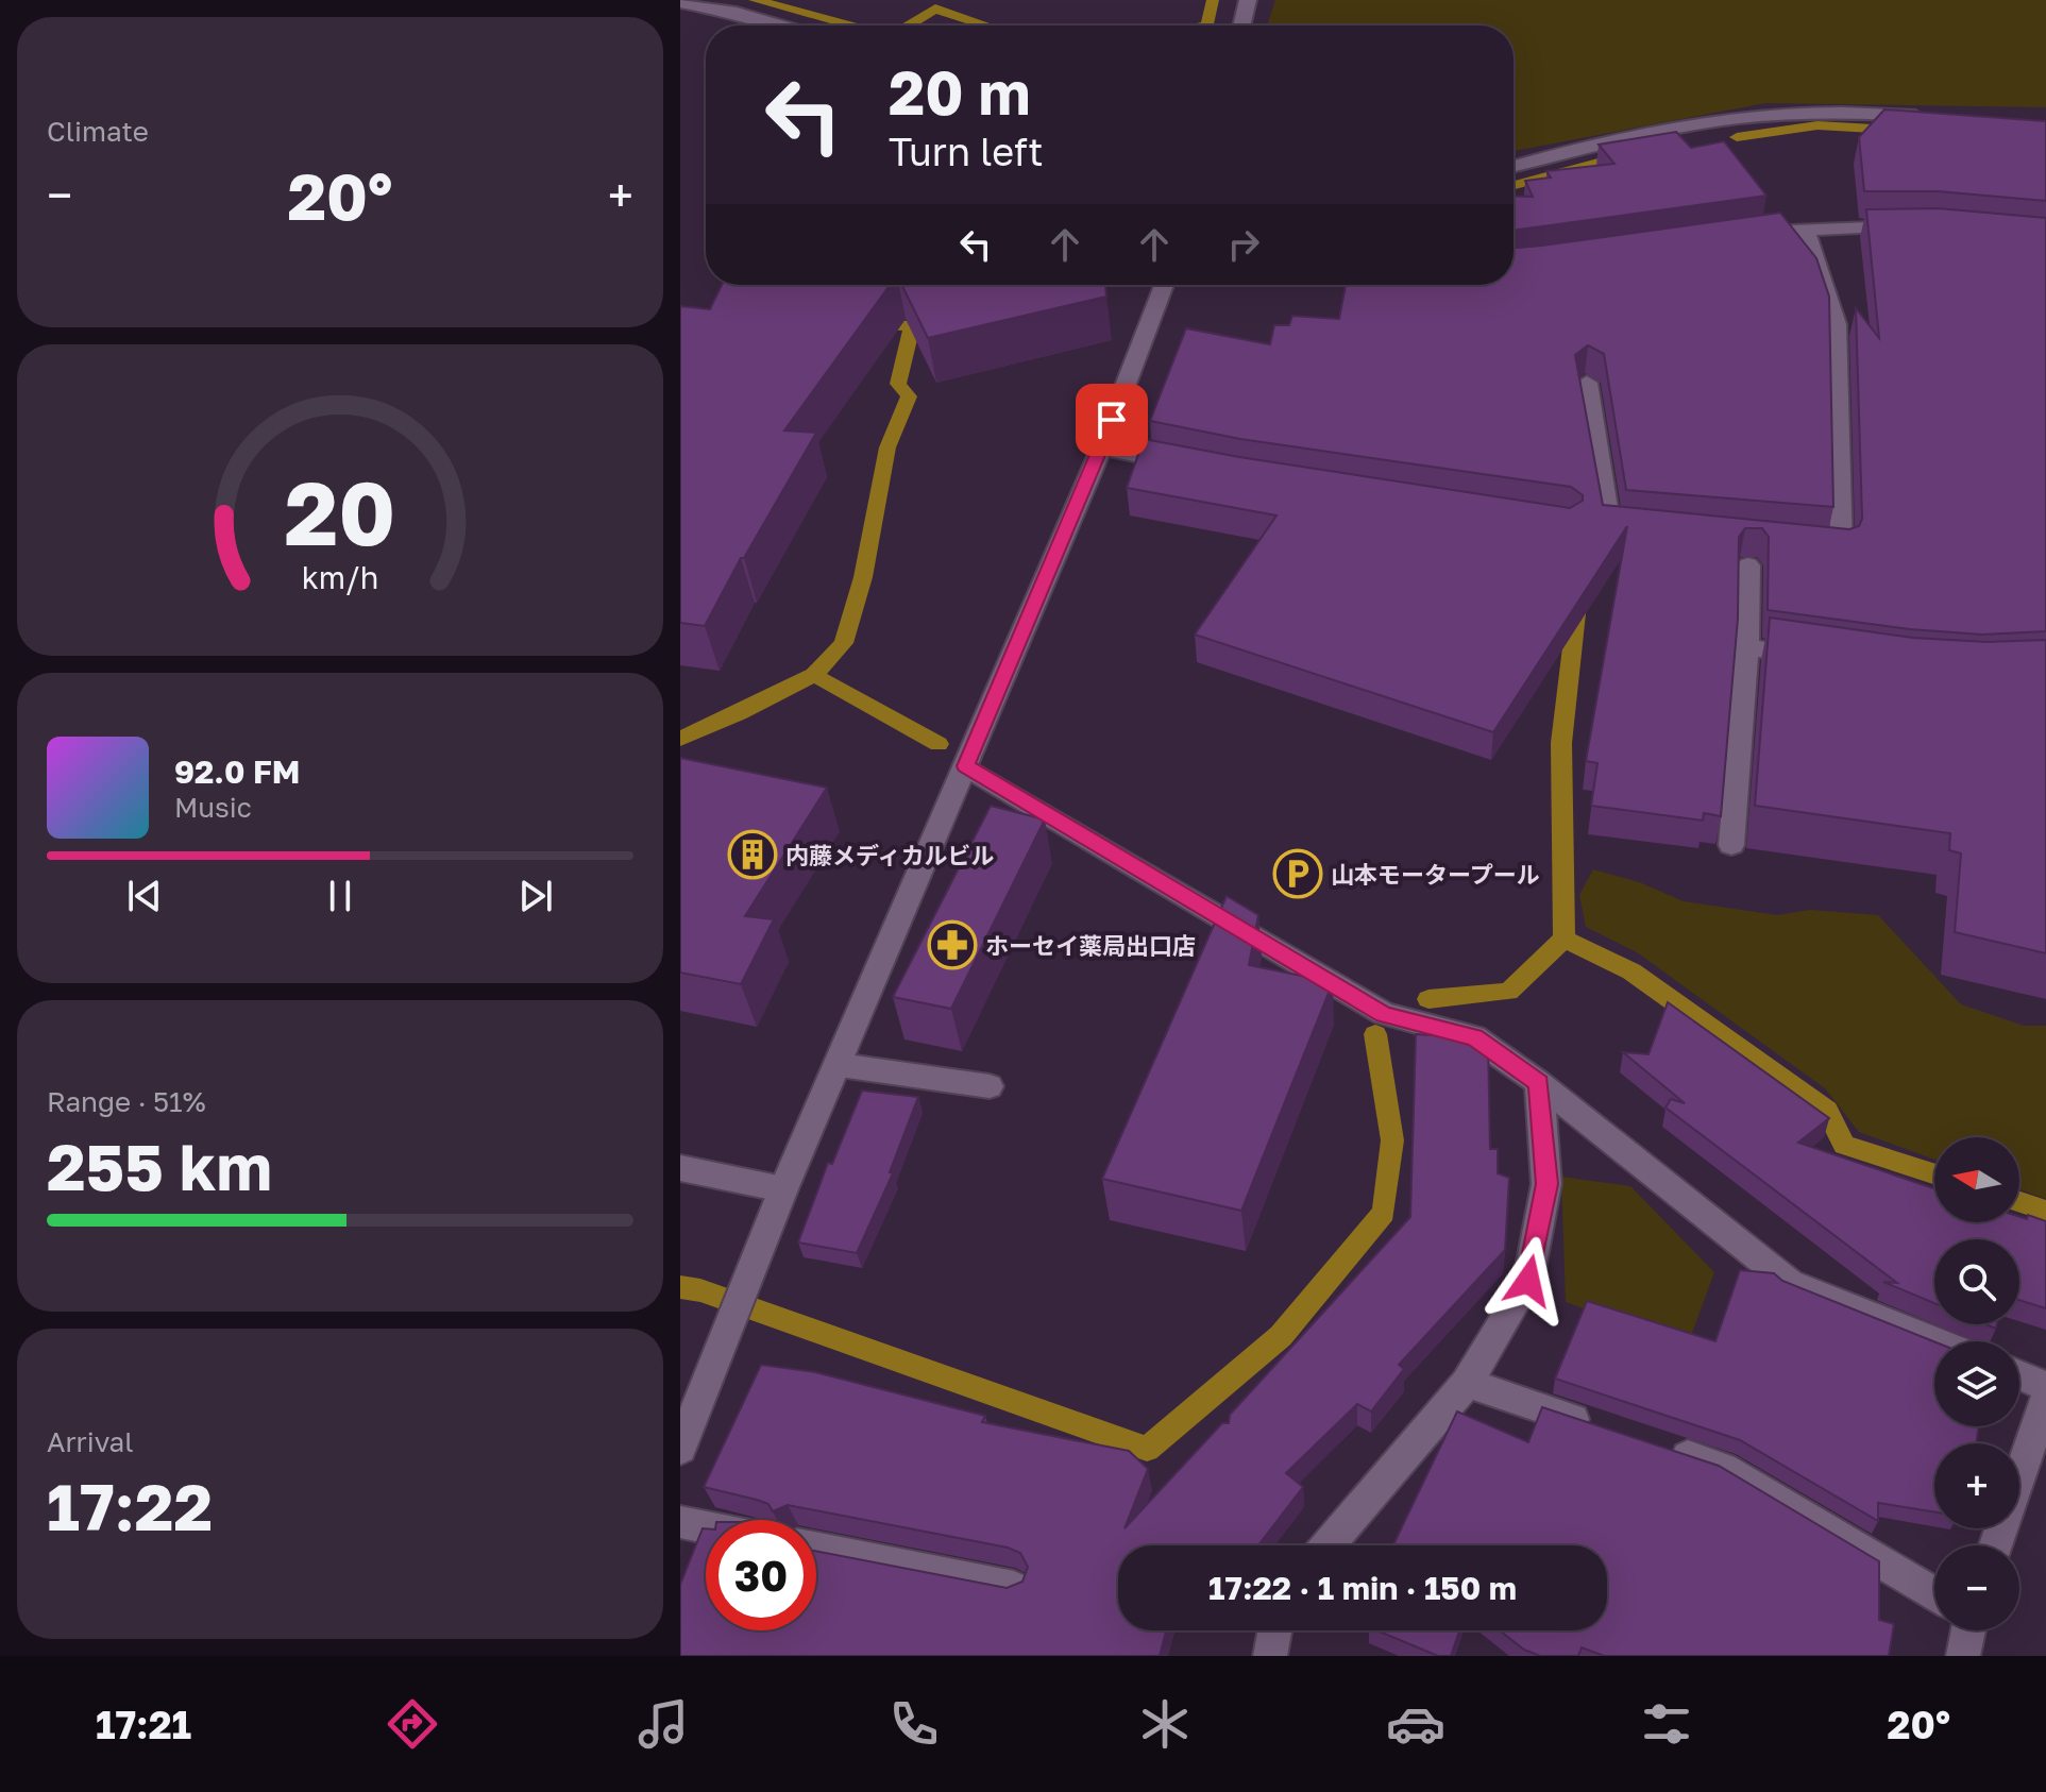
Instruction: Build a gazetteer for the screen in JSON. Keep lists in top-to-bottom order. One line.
{"places":{"building":["内藤メディカルビル"],"parking":["山本モータープール"],"pharmacy":["ホーセイ薬局出口店"]},"north":"left","page":{"tile":["Climate",["Range · 51%","255 km"],["Arrival","17:22"]],"turn":["20 m","Turn left"],"heat":["−","20°","+"],"song":["92.0 FM","Music"],"map_buttons":["+","−"],"limit":"30","trip":"17:22 · 1 min · 150 m","tabs":["17:21","20°"],"gauge":["20","km/h"]}}
